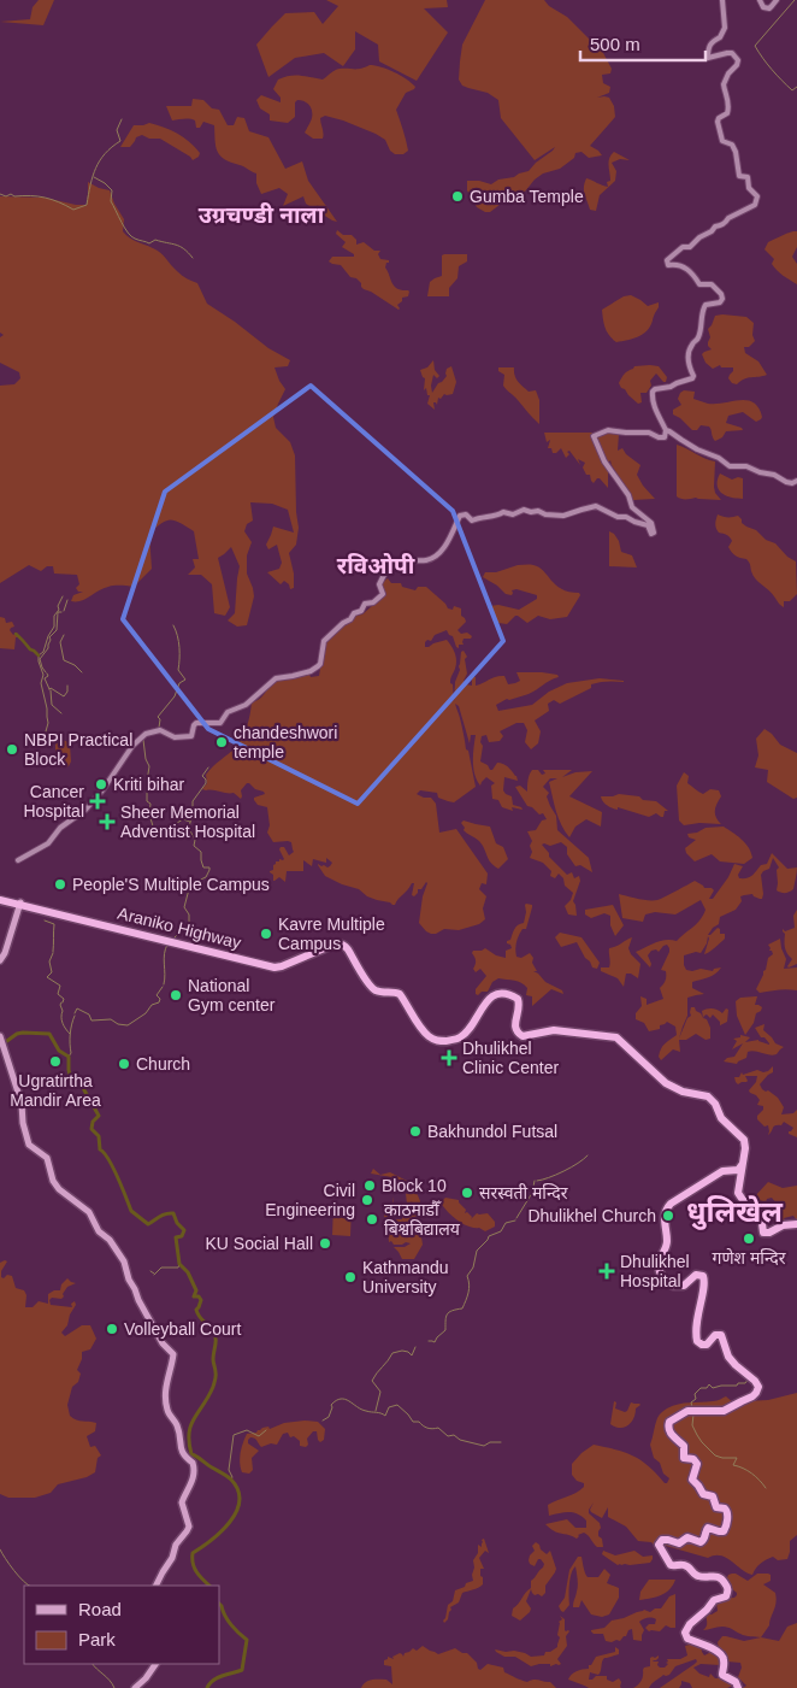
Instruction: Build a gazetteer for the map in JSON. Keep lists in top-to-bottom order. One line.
{"streets":{"highway":["Araniko Highway"]},"districts":["उग्रचण्डी नाला","रविओपी","धुलिखेल"],"places":{"other":["Gumba Temple","chandeshwori temple","NBPI Practical Block","Kriti bihar","People'S Multiple Campus","Kavre Multiple Campus","National Gym center","Ugratirtha Mandir Area","Church","Bakhundol Futsal","Block 10","सरस्वती मन्दिर","Civil Engineering","Dhulikhel Church","काठमाडौँ बिश्वबिद्यालय","गणेश मन्दिर","KU Social Hall","Kathmandu University","Volleyball Court"],"health":["Cancer Hospital","Sheer Memorial Adventist Hospital","Dhulikhel Clinic Center","Dhulikhel Hospital"]},"legend":["Road","Park"],"scale_bar":"500 m"}
